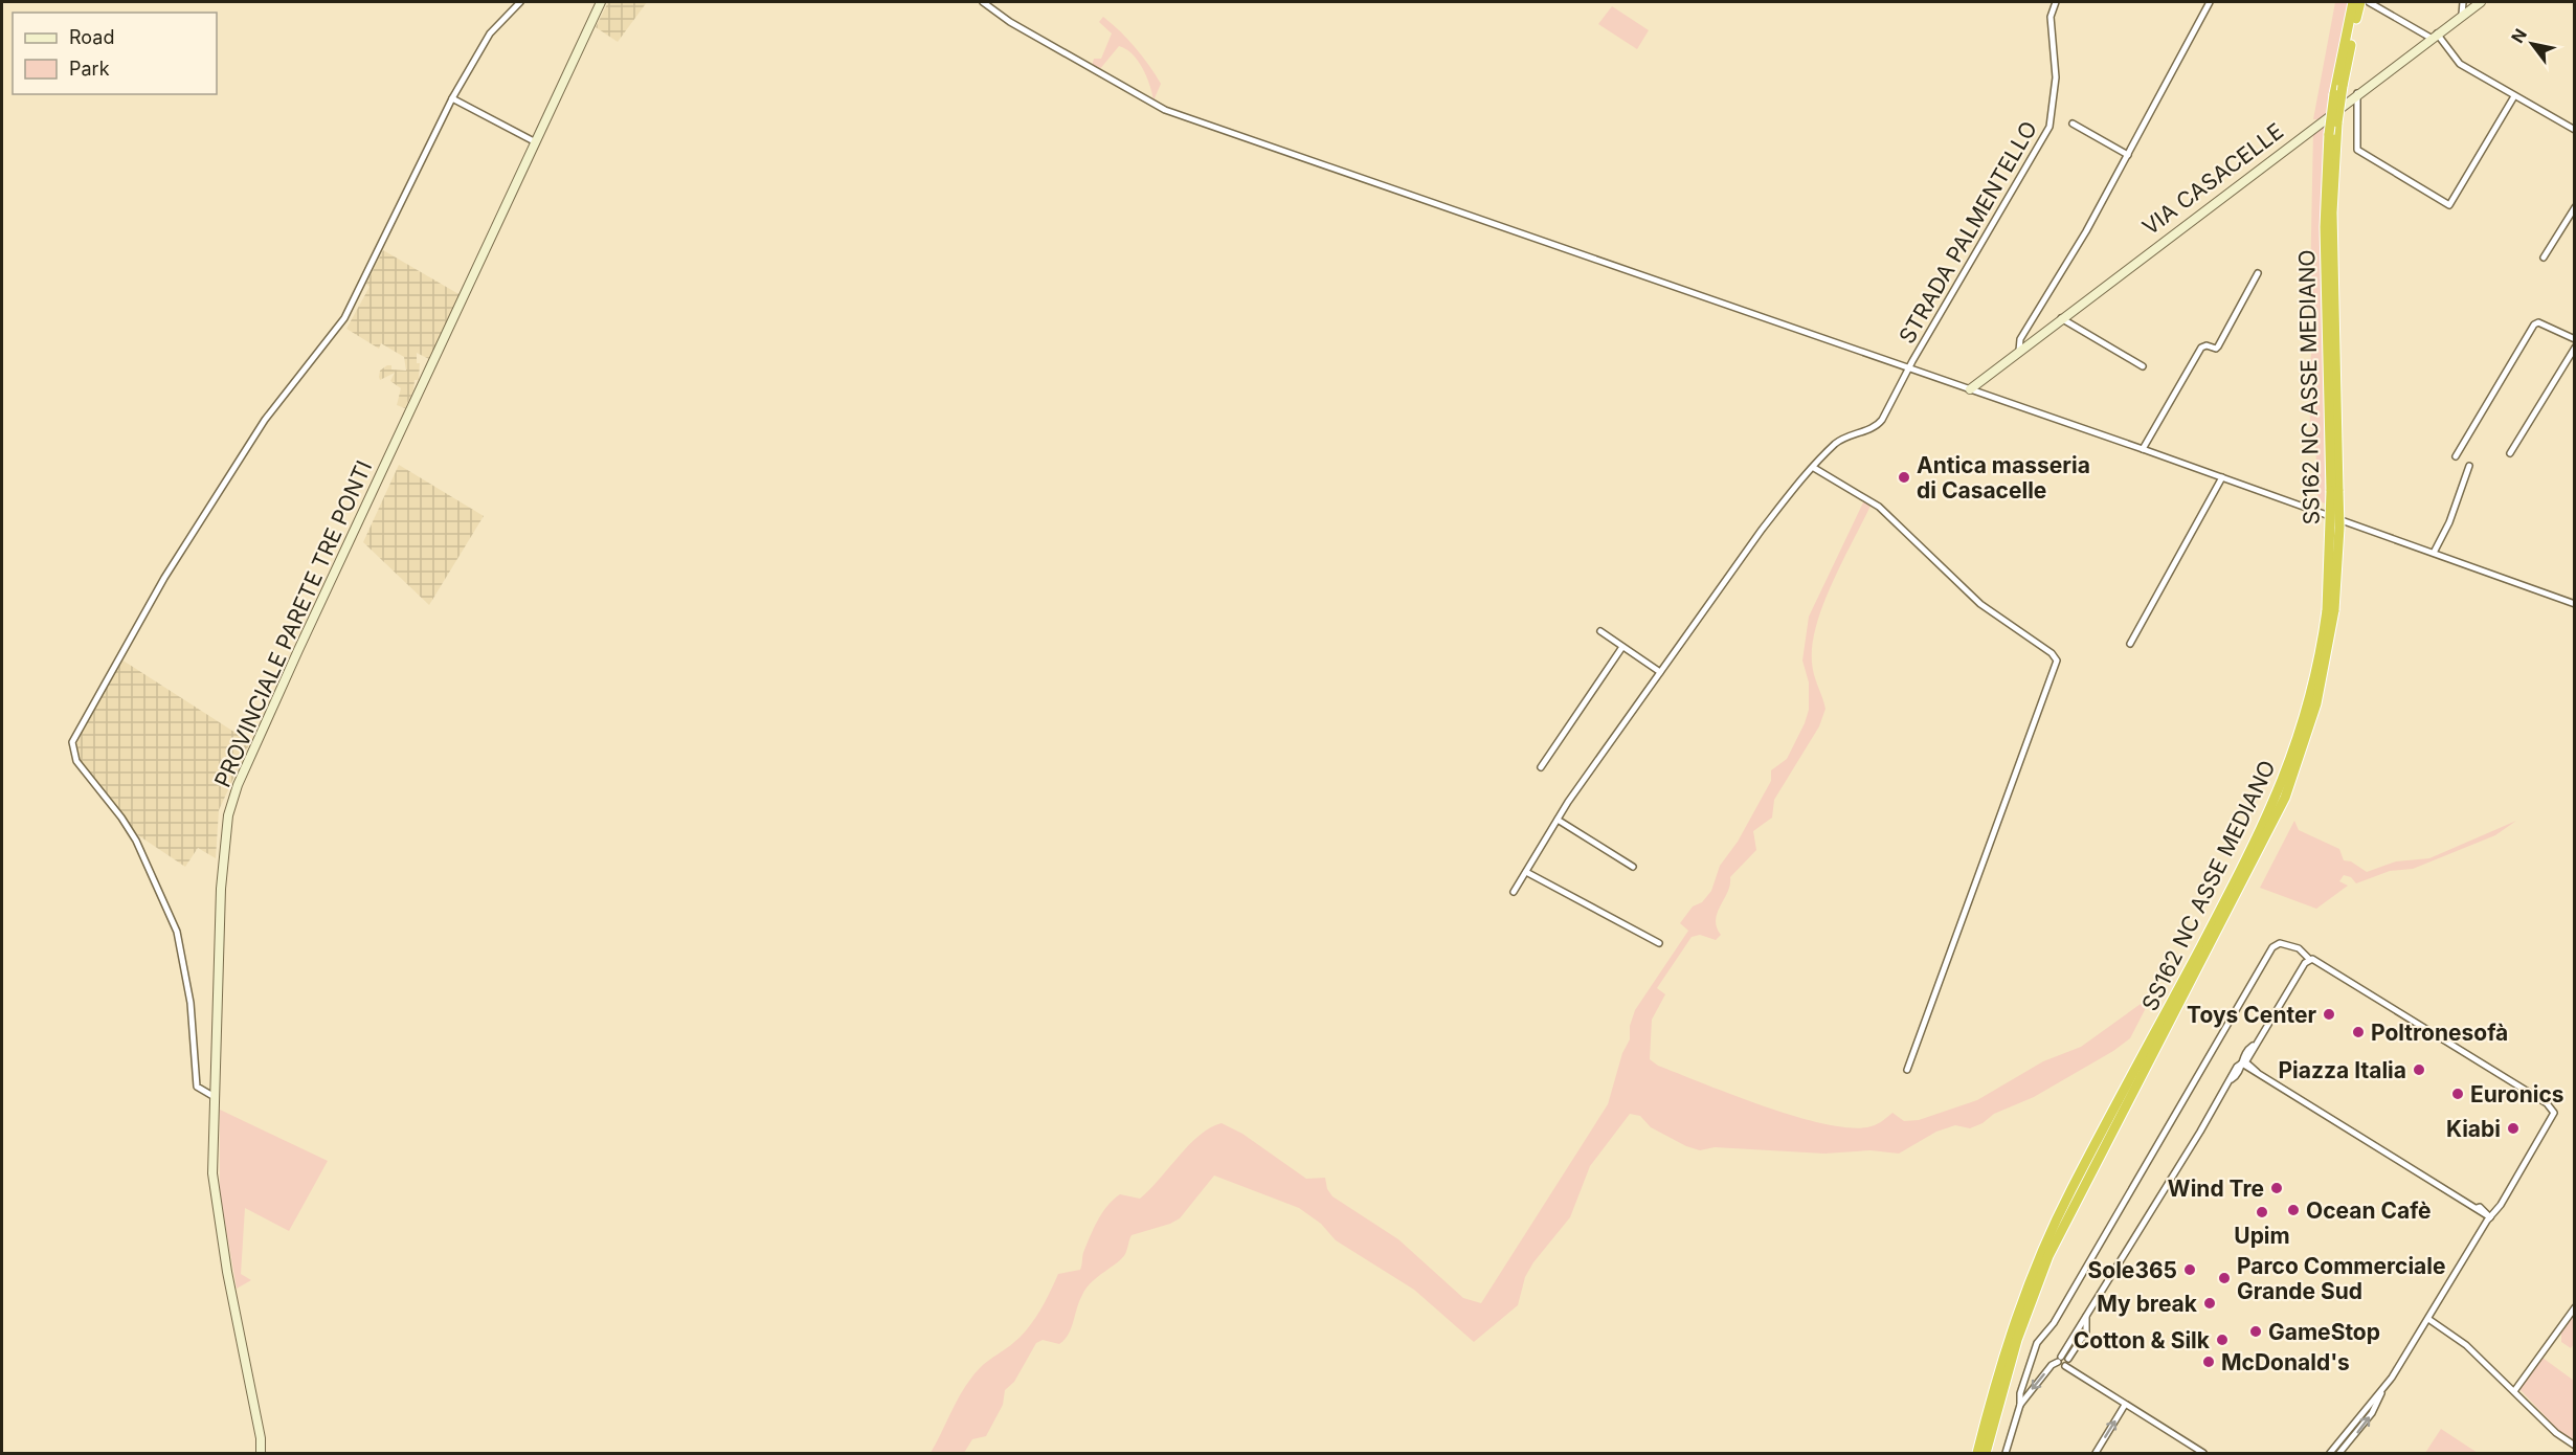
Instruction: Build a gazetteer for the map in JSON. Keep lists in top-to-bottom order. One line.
{"streets":{"highway":["SS162 NC ASSE MEDIANO"],"street":["VIA CASACELLE","STRADA PALMENTELLO","PROVINCIALE PARETE TRE PONTI"]},"places":["Antica masseria di Casacelle","Toys Center","Poltronesofà","Piazza Italia","Euronics","Kiabi","Wind Tre","Ocean Cafè","Upim","Sole365","Parco Commerciale Grande Sud","My break","GameStop","Cotton & Silk","McDonald's"],"legend":["Road","Park"],"north":"top left"}
